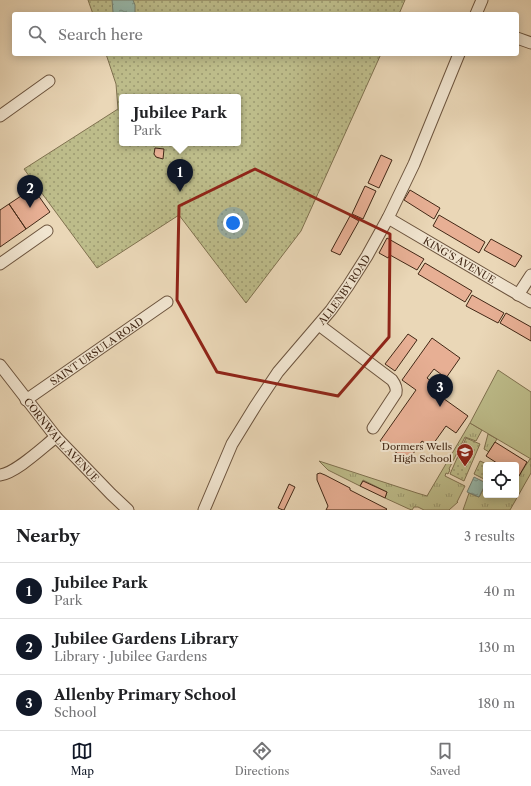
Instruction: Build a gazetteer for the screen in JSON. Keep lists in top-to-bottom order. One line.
{"streets":{"street":["KING'S AVENUE","ALLENBY ROAD","SAINT URSULA ROAD","CORNWALL AVENUE"]},"crossings":[["KING'S AVENUE","ALLENBY ROAD"],["SAINT URSULA ROAD","CORNWALL AVENUE"]],"places":{"school or university":["Dormers Wells High School"]},"page":{"search":"Search here","popup":["Jubilee Park","Park"],"pins":["1","2","3"],"heading":["Nearby","3 results"],"list":[{"mark":"1","name":"Jubilee Park","note":"Park","value":"40 m"},{"mark":"2","name":"Jubilee Gardens Library","note":"Library · Jubilee Gardens","value":"130 m"},{"mark":"3","name":"Allenby Primary School","note":"School","value":"180 m"}],"nav":["Map","Directions","Saved"]}}
